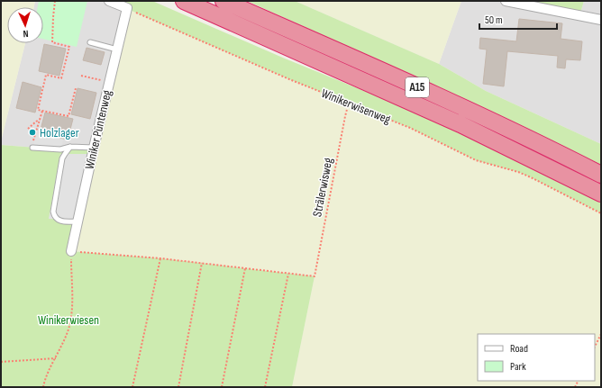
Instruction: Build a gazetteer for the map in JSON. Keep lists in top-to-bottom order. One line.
{"streets":{"highway":["A15"],"street":["Winiker Püntenweg"],"path":["Winikerwisenweg","Strälerwisweg"]},"crossings":[["Winikerwisenweg","Winiker Püntenweg"],["Winikerwisenweg","Strälerwisweg"]],"parks":["Winikerwiesen"],"places":["Holzlager"],"legend":["Road","Park"],"scale_bar":"50 m","north":"bottom"}
